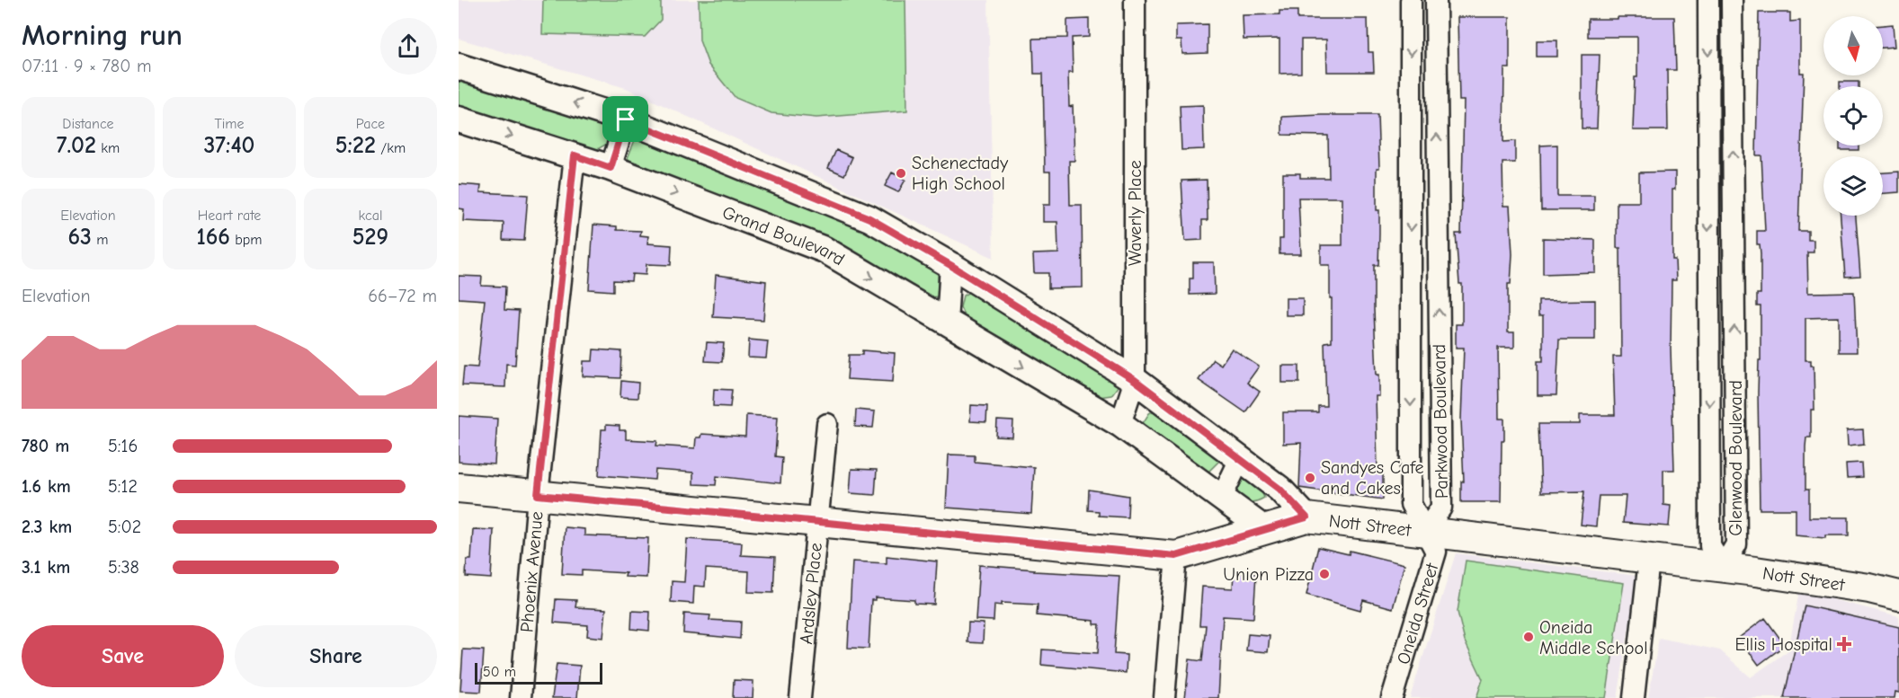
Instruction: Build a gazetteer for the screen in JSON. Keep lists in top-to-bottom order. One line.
{"streets":{"main road":["Nott Street"],"street":["Waverly Place","Grand Boulevard","Parkwood Boulevard","Glenwood Boulevard","Phoenix Avenue","Ardsley Place","Oneida Street"]},"crossings":[["Waverly Place","Grand Boulevard"],["Grand Boulevard","Nott Street"],["Grand Boulevard","Phoenix Avenue"],["Parkwood Boulevard","Nott Street"],["Parkwood Boulevard","Oneida Street"],["Glenwood Boulevard","Nott Street"],["Nott Street","Phoenix Avenue"],["Nott Street","Ardsley Place"],["Nott Street","Oneida Street"]],"places":{"other":["Schenectady High School","Sandyes Cafe and Cakes","Union Pizza","Oneida Middle School"],"health":["Ellis Hospital"]},"scale_bar":"50 m","north":"bottom","page":{"heading":["Morning run","07:11 · 9 × 780 m"],"stats":[["Distance","7.02 km"],["Time","37:40"],["Pace","5:22 /km"],["Elevation","63 m"],["Heart rate","166 bpm"],["kcal","529"]],"chart":["Elevation","66–72 m"],"list":[{"name":"780 m","note":"5:16"},{"name":"1.6 km","note":"5:12"},{"name":"2.3 km","note":"5:02"},{"name":"3.1 km","note":"5:38"}],"buttons":["Save","Share"],"scale":"50 m"}}
